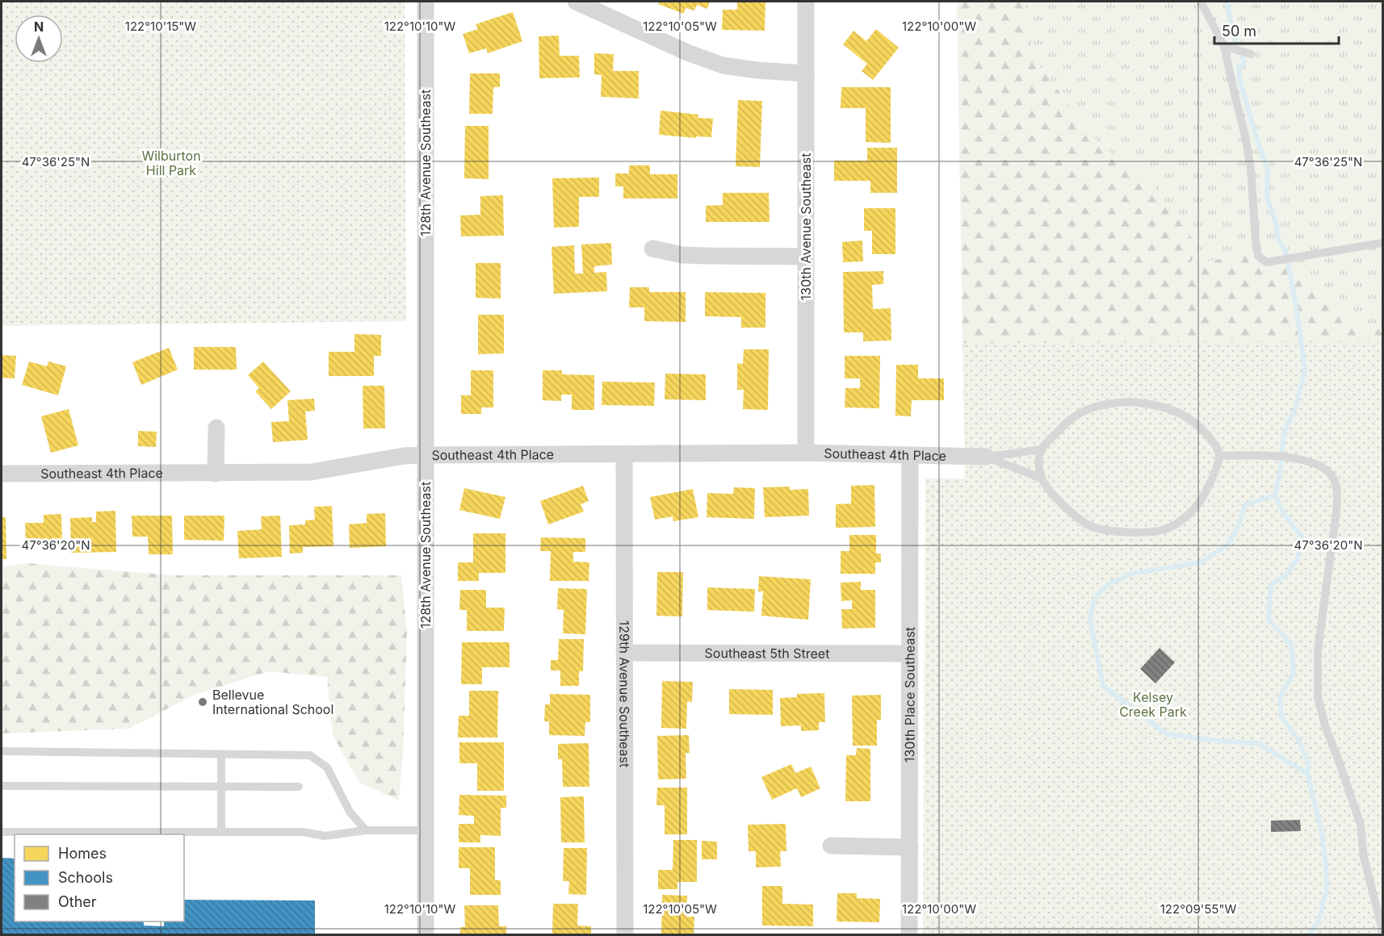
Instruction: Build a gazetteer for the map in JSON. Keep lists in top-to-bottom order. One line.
{"streets":{"street":["128th Avenue Southeast","130th Avenue Southeast","Southeast 4th Place","Southeast 5th Street","129th Avenue Southeast","130th Place Southeast"]},"crossings":[["128th Avenue Southeast","Southeast 4th Place"],["130th Avenue Southeast","Southeast 4th Place"],["Southeast 4th Place","129th Avenue Southeast"],["Southeast 4th Place","130th Place Southeast"],["Southeast 5th Street","129th Avenue Southeast"],["Southeast 5th Street","130th Place Southeast"]],"parks":["Wilburton Hill Park","Kelsey Creek Park"],"places":["Bellevue International School"],"legend":["Homes","Schools","Other"],"scale_bar":"50 m","north":"top","coordinates":["122°10'15\"W","122°10'10\"W","122°10'05\"W","122°10'00\"W","47°36'25\"N","47°36'20\"N","122°09'55\"W"]}
